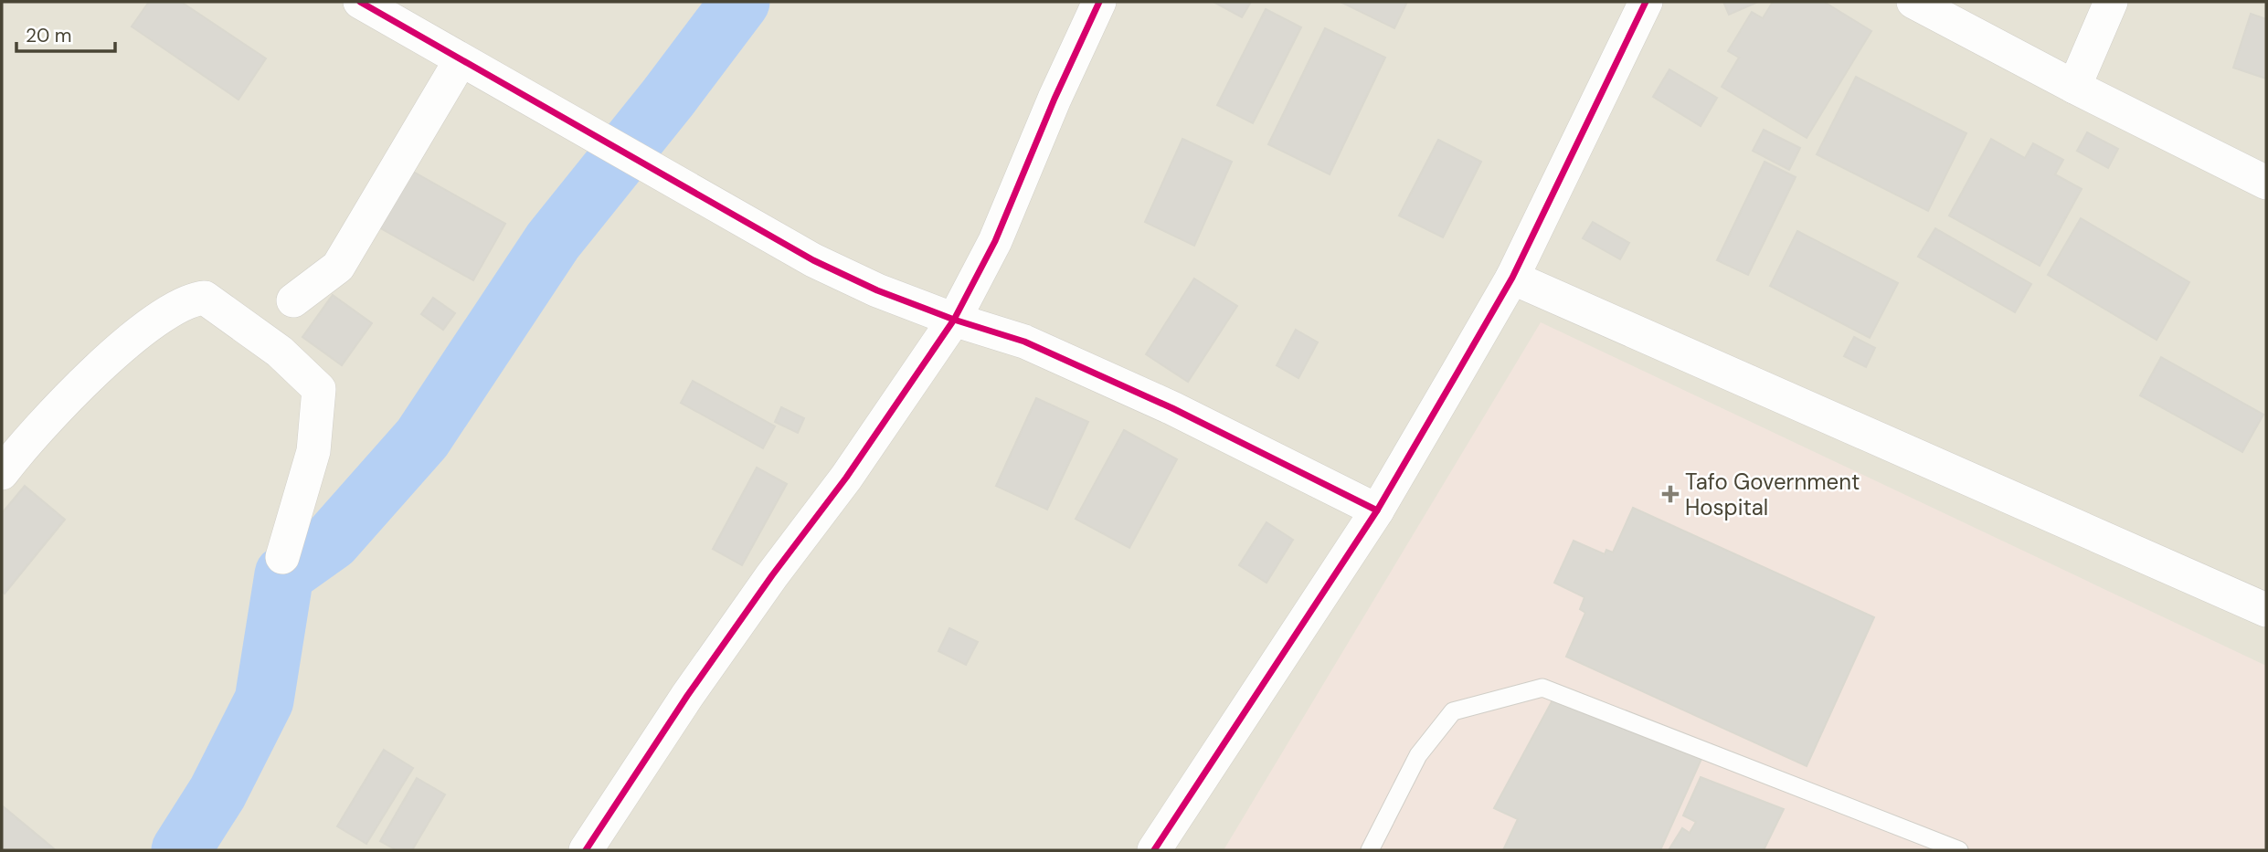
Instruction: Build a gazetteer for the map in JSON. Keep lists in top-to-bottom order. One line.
{"places":{"health":["Tafo Government Hospital"]},"scale_bar":"20 m"}
